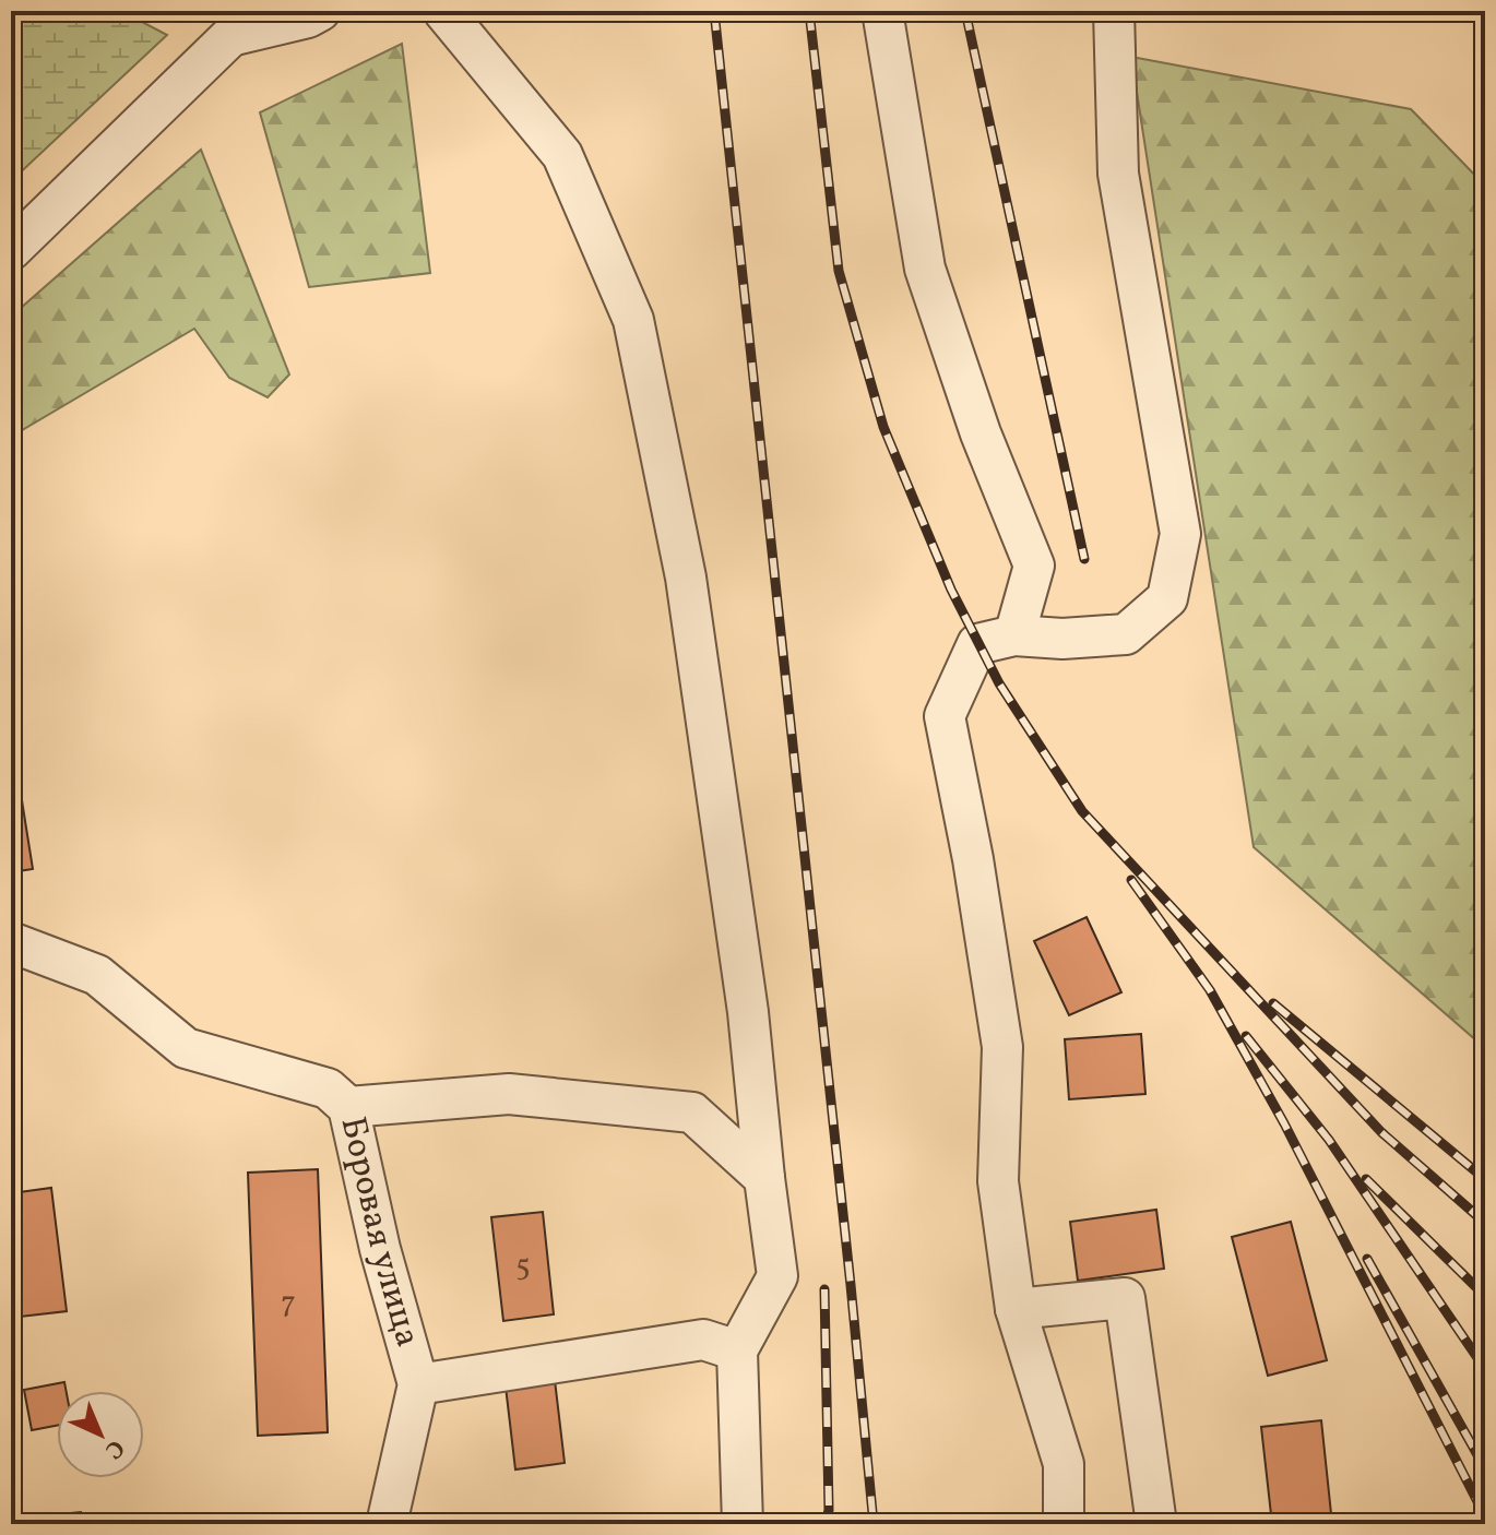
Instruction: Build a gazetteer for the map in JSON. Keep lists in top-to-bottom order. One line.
{"streets":{"street":["Боровая улица"]},"house_numbers":["5","7"],"north":"bottom right"}
